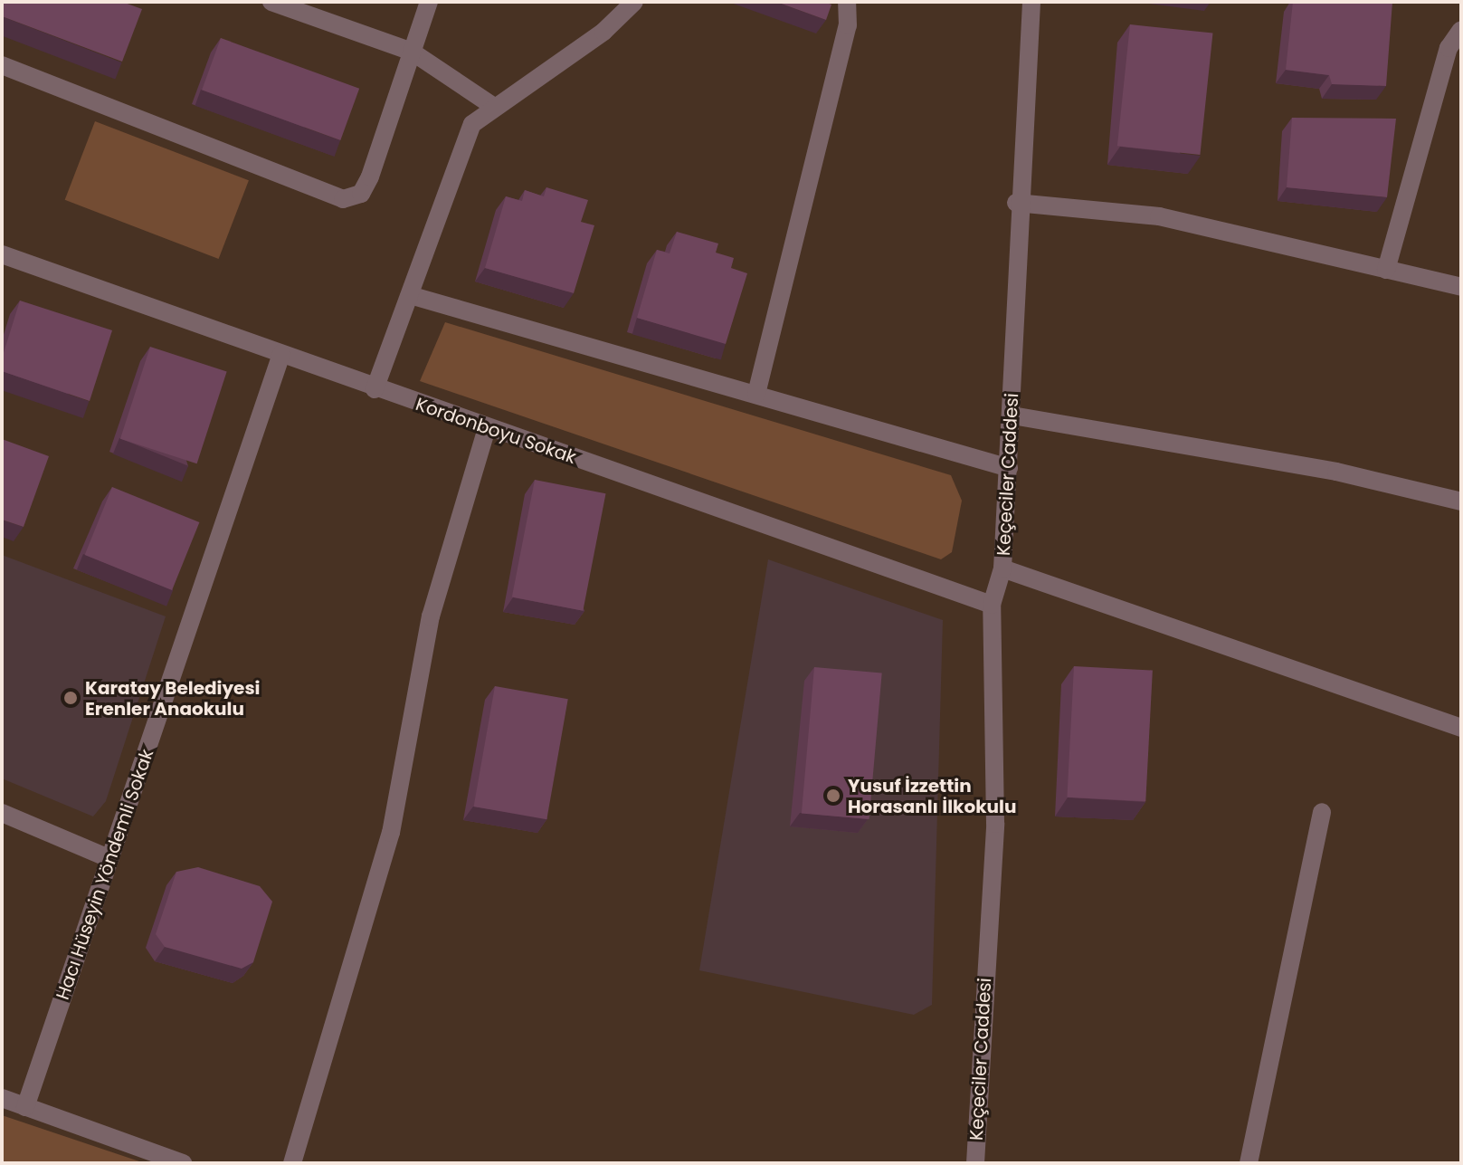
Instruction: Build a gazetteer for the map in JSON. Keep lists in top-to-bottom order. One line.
{"streets":{"street":["Kordonboyu Sokak","Keçeciler Caddesi","Hacı Hüseyin Yöndemli Sokak"]},"crossings":[["Kordonboyu Sokak","Keçeciler Caddesi"],["Kordonboyu Sokak","Hacı Hüseyin Yöndemli Sokak"]],"places":["Karatay Belediyesi Erenler Anaokulu","Yusuf İzzettin Horasanlı İlkokulu"]}
